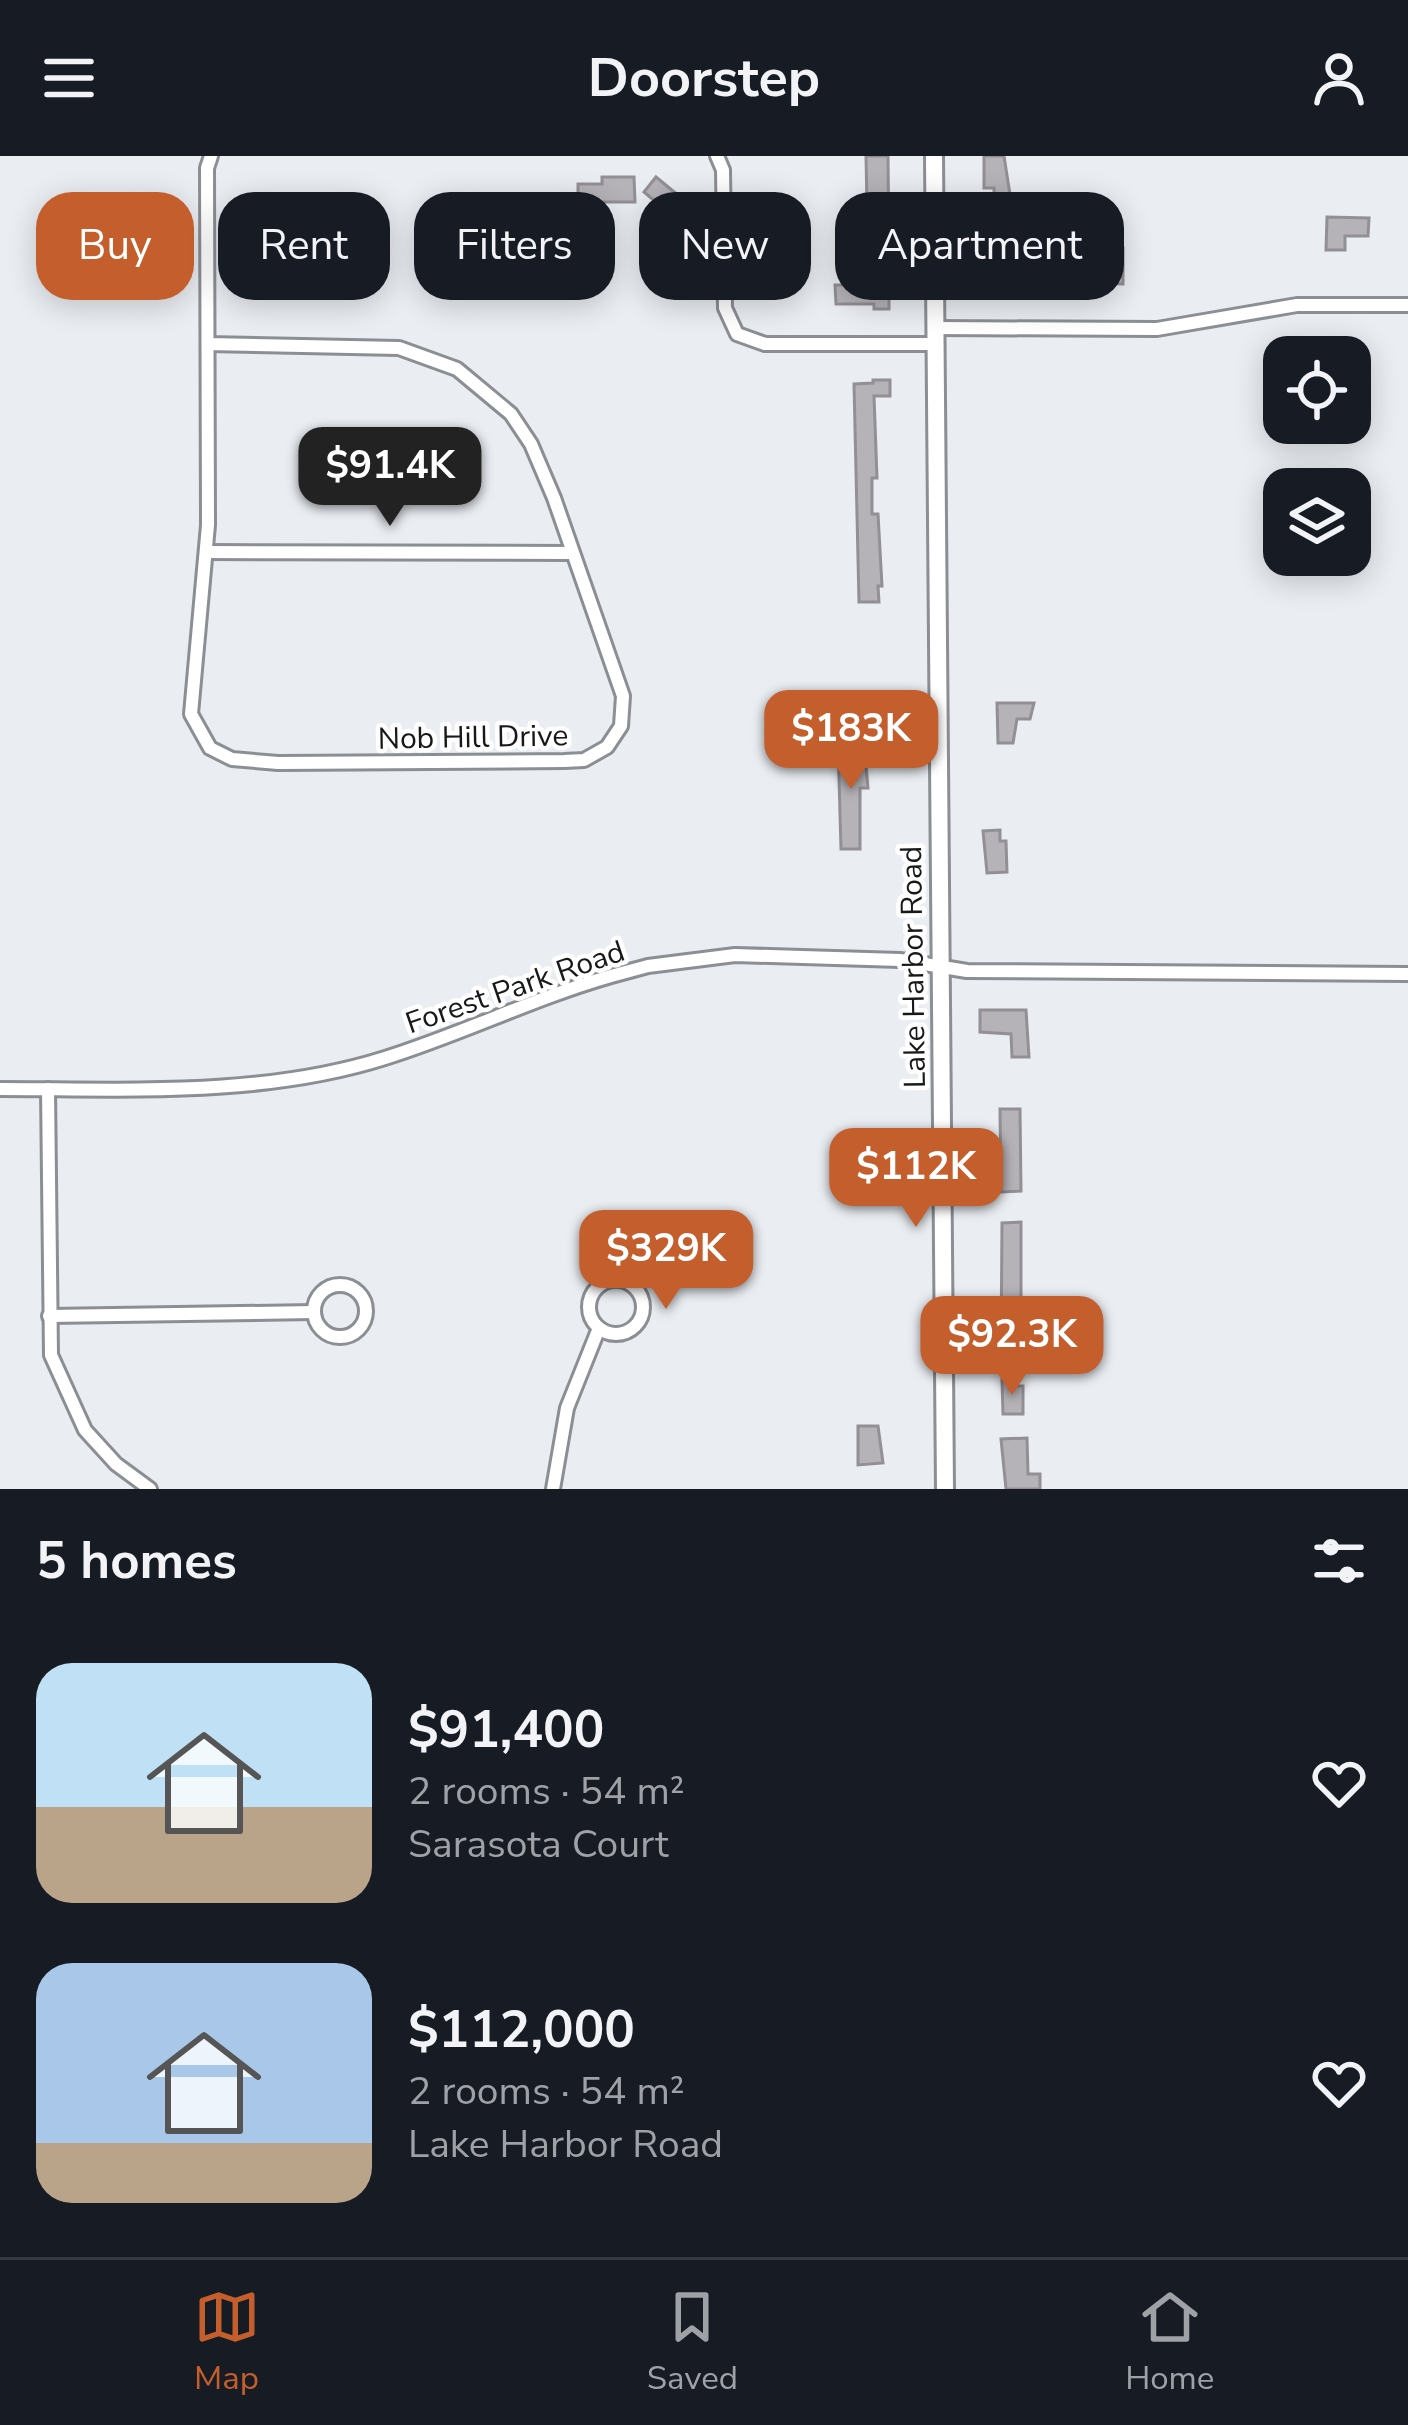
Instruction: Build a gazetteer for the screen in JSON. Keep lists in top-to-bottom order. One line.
{"streets":{"street":["Nob Hill Drive","Lake Harbor Road","Forest Park Road"]},"crossings":[["Lake Harbor Road","Forest Park Road"]],"page":{"header":"Doorstep","chip":["Buy","Rent","Filters","New","Apartment"],"price":["$91.4K","$183K","$112K","$329K","$92.3K"],"heading":"5 homes","list":[{"name":"$91,400","note":"2 rooms · 54 m² · Sarasota Court"},{"name":"$112,000","note":"2 rooms · 54 m² · Lake Harbor Road"}],"tabs":["Map","Saved","Home"]}}
